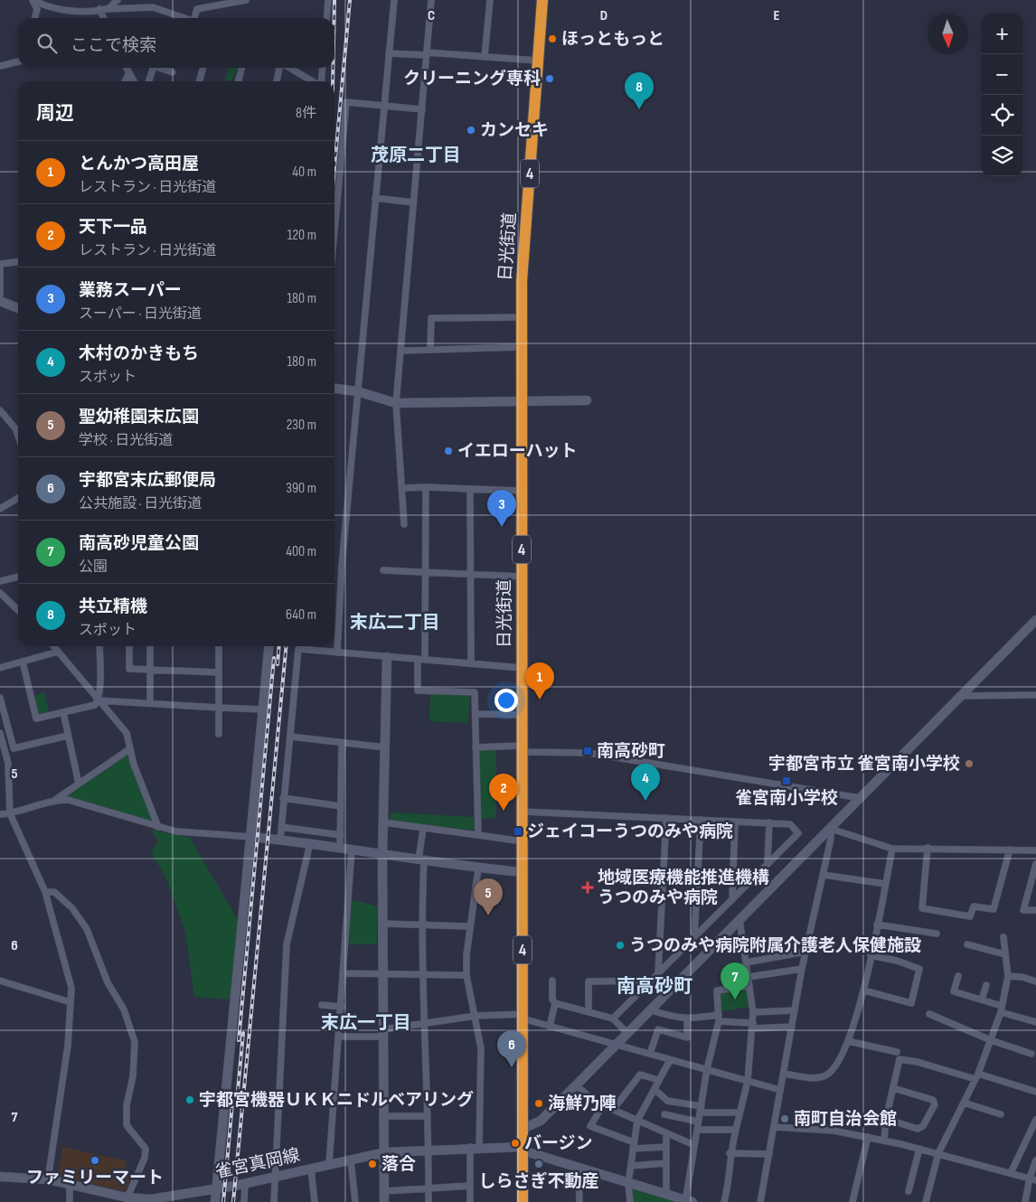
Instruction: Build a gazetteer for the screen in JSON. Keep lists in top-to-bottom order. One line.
{"streets":{"highway":["4","日光街道"],"street":["雀宮真岡線"]},"crossings":[["4","日光街道"],["4","雀宮真岡線"],["日光街道","雀宮真岡線"]],"districts":["茂原二丁目","末広二丁目","南高砂町","末広一丁目"],"places":{"other":["ほっともっと","クリーニング専科","カンセキ","イエローハット","宇都宮市立 雀宮南小学校","うつのみや病院附属介護老人保健施設","宇都宮機器ＵＫＫニドルベアリング","海鮮乃陣","南町自治会館","バージン","ファミリーマート","落合","しらさぎ不動産"],"transit":["南高砂町","雀宮南小学校","ジェイコーうつのみや病院"],"health":["地域医療機能推進機構 うつのみや病院"]},"north":"bottom","page":{"map_buttons":["+","−"],"search":"ここで検索","pins":["8","3","1","4","2","5","7","6"],"heading":["周辺","8件"],"list":[{"mark":"1","name":"とんかつ高田屋","note":"レストラン · 日光街道","value":"40 m"},{"mark":"2","name":"天下一品","note":"レストラン · 日光街道","value":"120 m"},{"mark":"3","name":"業務スーパー","note":"スーパー · 日光街道","value":"180 m"},{"mark":"4","name":"木村のかきもち","note":"スポット","value":"180 m"},{"mark":"5","name":"聖幼稚園末広園","note":"学校 · 日光街道","value":"230 m"},{"mark":"6","name":"宇都宮末広郵便局","note":"公共施設 · 日光街道","value":"390 m"},{"mark":"7","name":"南高砂児童公園","note":"公園","value":"400 m"},{"mark":"8","name":"共立精機","note":"スポット","value":"640 m"}]},"grid":{"columns":["C","D","E"],"rows":["5","6","7"]}}
